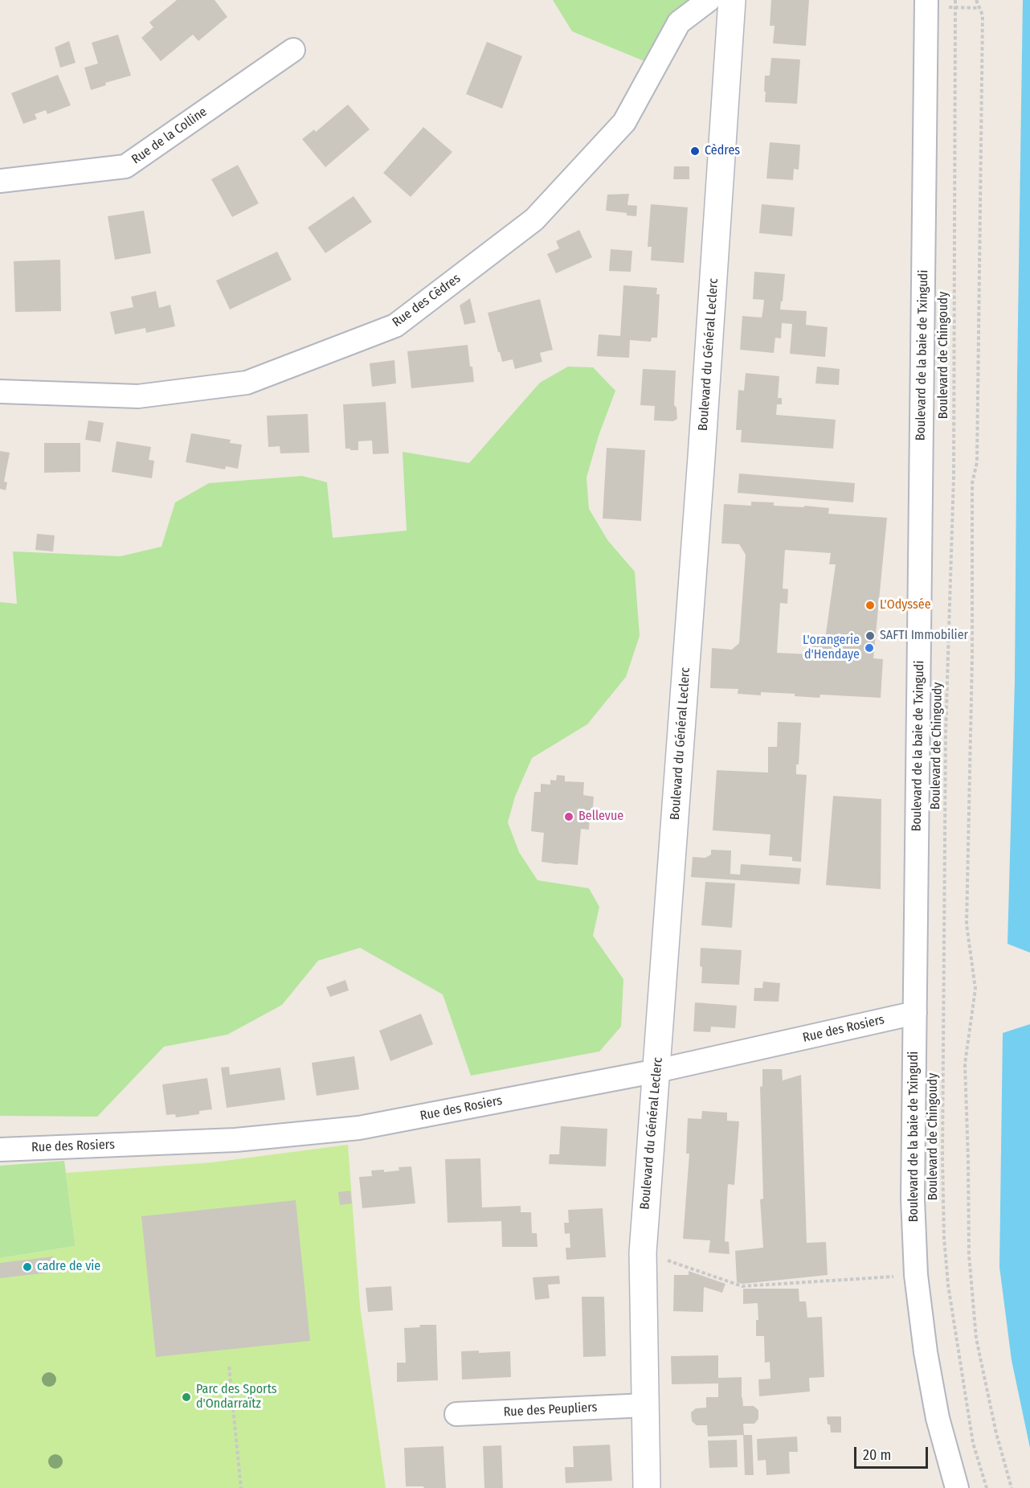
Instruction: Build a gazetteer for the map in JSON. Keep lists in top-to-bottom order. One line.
{"streets":{"main road":["Boulevard du Général Leclerc"],"street":["Rue de la Colline","Rue des Cèdres","Boulevard de la baie de Txingudi","Rue des Rosiers","Rue des Peupliers"],"path":["Boulevard de Chingoudy"]},"crossings":[["Boulevard du Général Leclerc","Rue des Rosiers"],["Boulevard du Général Leclerc","Rue des Peupliers"],["Boulevard de la baie de Txingudi","Rue des Rosiers"]],"places":["Cèdres","L'Odyssée","SAFTI Immobilier","L'orangerie d'Hendaye","Bellevue","cadre de vie","Parc des Sports d'Ondarraïtz"],"scale_bar":"20 m"}
